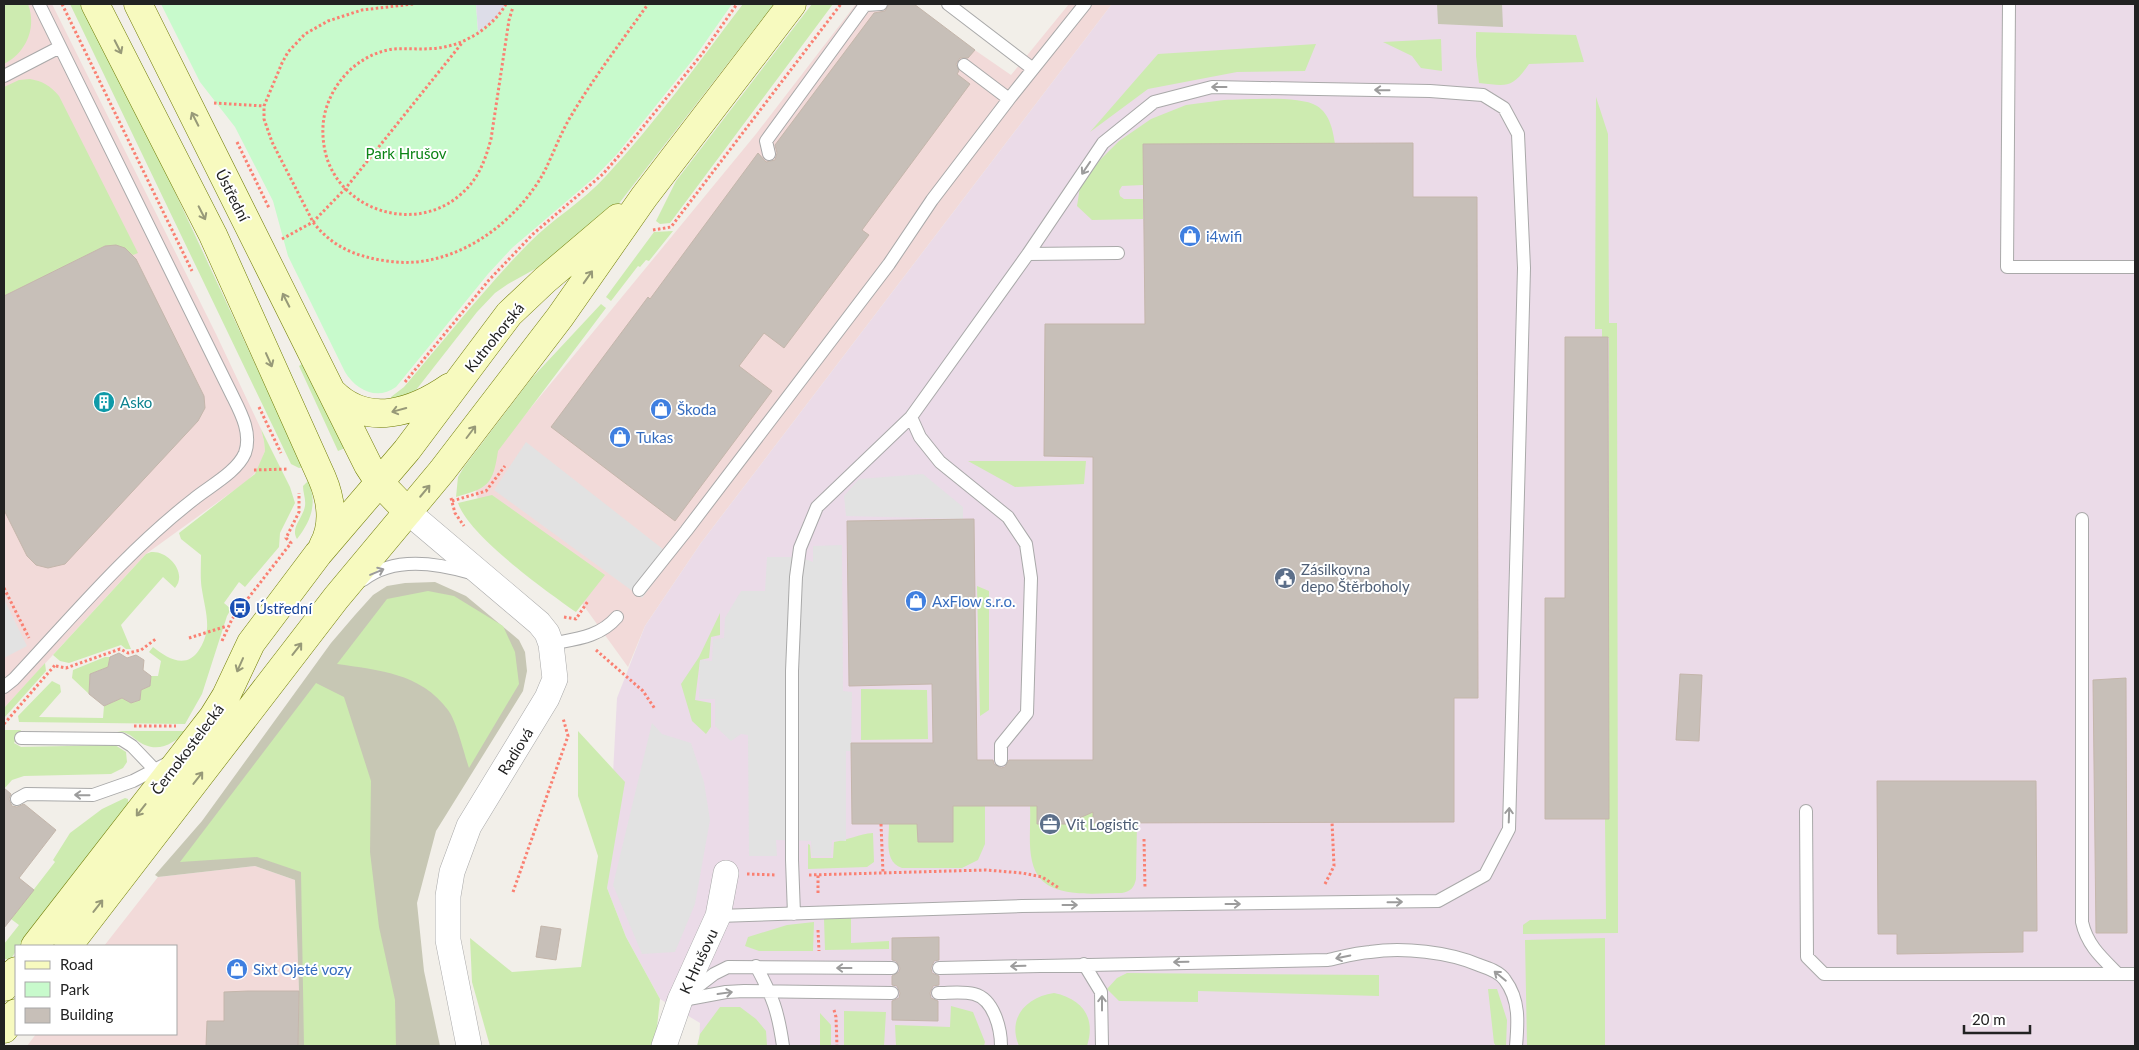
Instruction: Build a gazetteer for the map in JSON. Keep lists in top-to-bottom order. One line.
{"streets":{"main road":["Ústřední","Kutnohorská","Černokostelecká"],"street":["Radiová","K Hrušovu"]},"crossings":[["Ústřední","Kutnohorská"],["Ústřední","Černokostelecká"],["Kutnohorská","Černokostelecká"],["Kutnohorská","Radiová"],["Černokostelecká","Radiová"]],"parks":["Park Hrušov"],"places":{"shop":["i4wifi","Škoda","Tukas","AxFlow s.r.o.","Sixt Ojeté vozy"],"building":["Asko"],"public building":["Zásilkovna depo Štěrboholy"],"bus stop":["Ústřední"],"office":["Vit Logistic"]},"legend":["Road","Park","Building"],"scale_bar":"20 m"}
